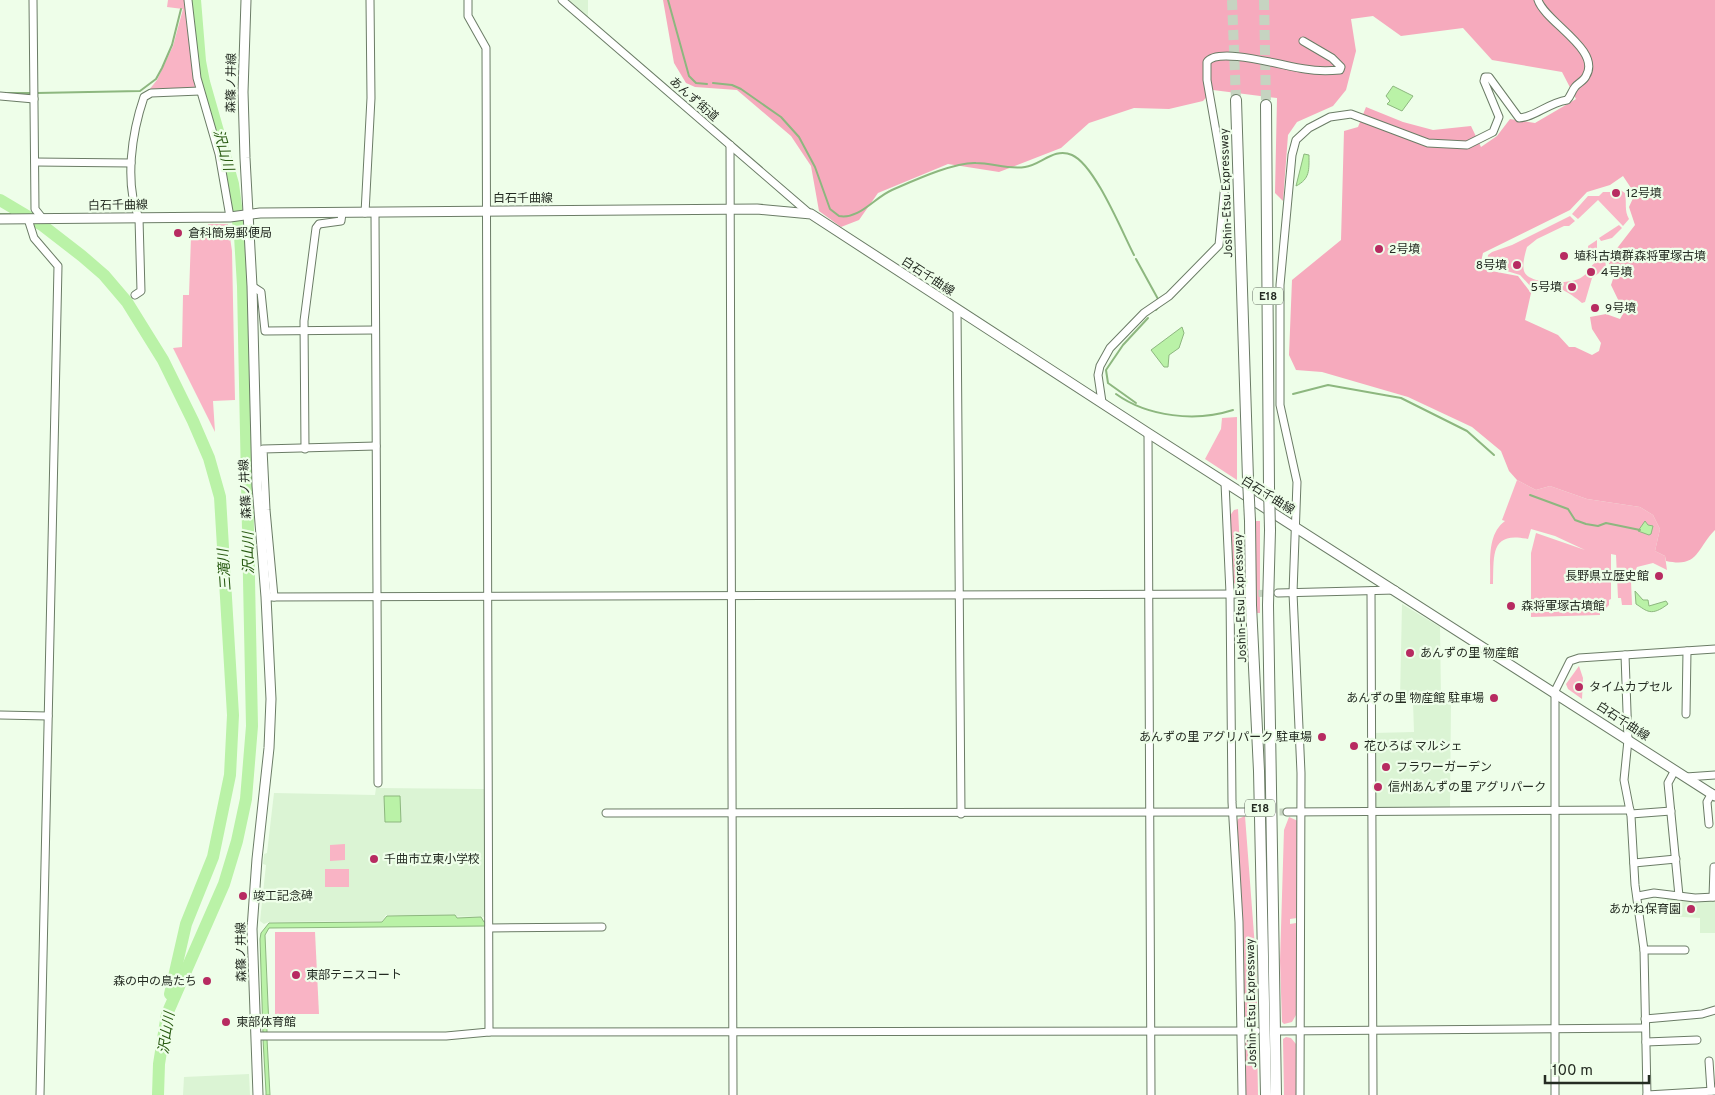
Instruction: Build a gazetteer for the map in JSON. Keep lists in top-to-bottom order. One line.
{"streets":{"highway":["Joshin-Etsu Expressway","E18"],"main road":["森篠ノ井線","白石千曲線"],"street":["あんず街道"]},"crossings":[["森篠ノ井線","白石千曲線"],["あんず街道","白石千曲線"]],"water":["沢山川","三滝川"],"places":["12号墳","倉科簡易郵便局","2号墳","埴科古墳群森将軍塚古墳","8号墳","4号墳","5号墳","9号墳","長野県立歴史館","森将軍塚古墳館","あんずの里 物産館","タイムカプセル","あんずの里 物産館 駐車場","あんずの里 アグリパーク 駐車場","花ひろば マルシェ","フラワーガーデン","信州あんずの里 アグリパーク","千曲市立東小学校","竣工記念碑","あかね保育園","東部テニスコート","森の中の鳥たち","東部体育館"],"scale_bar":"100 m"}
